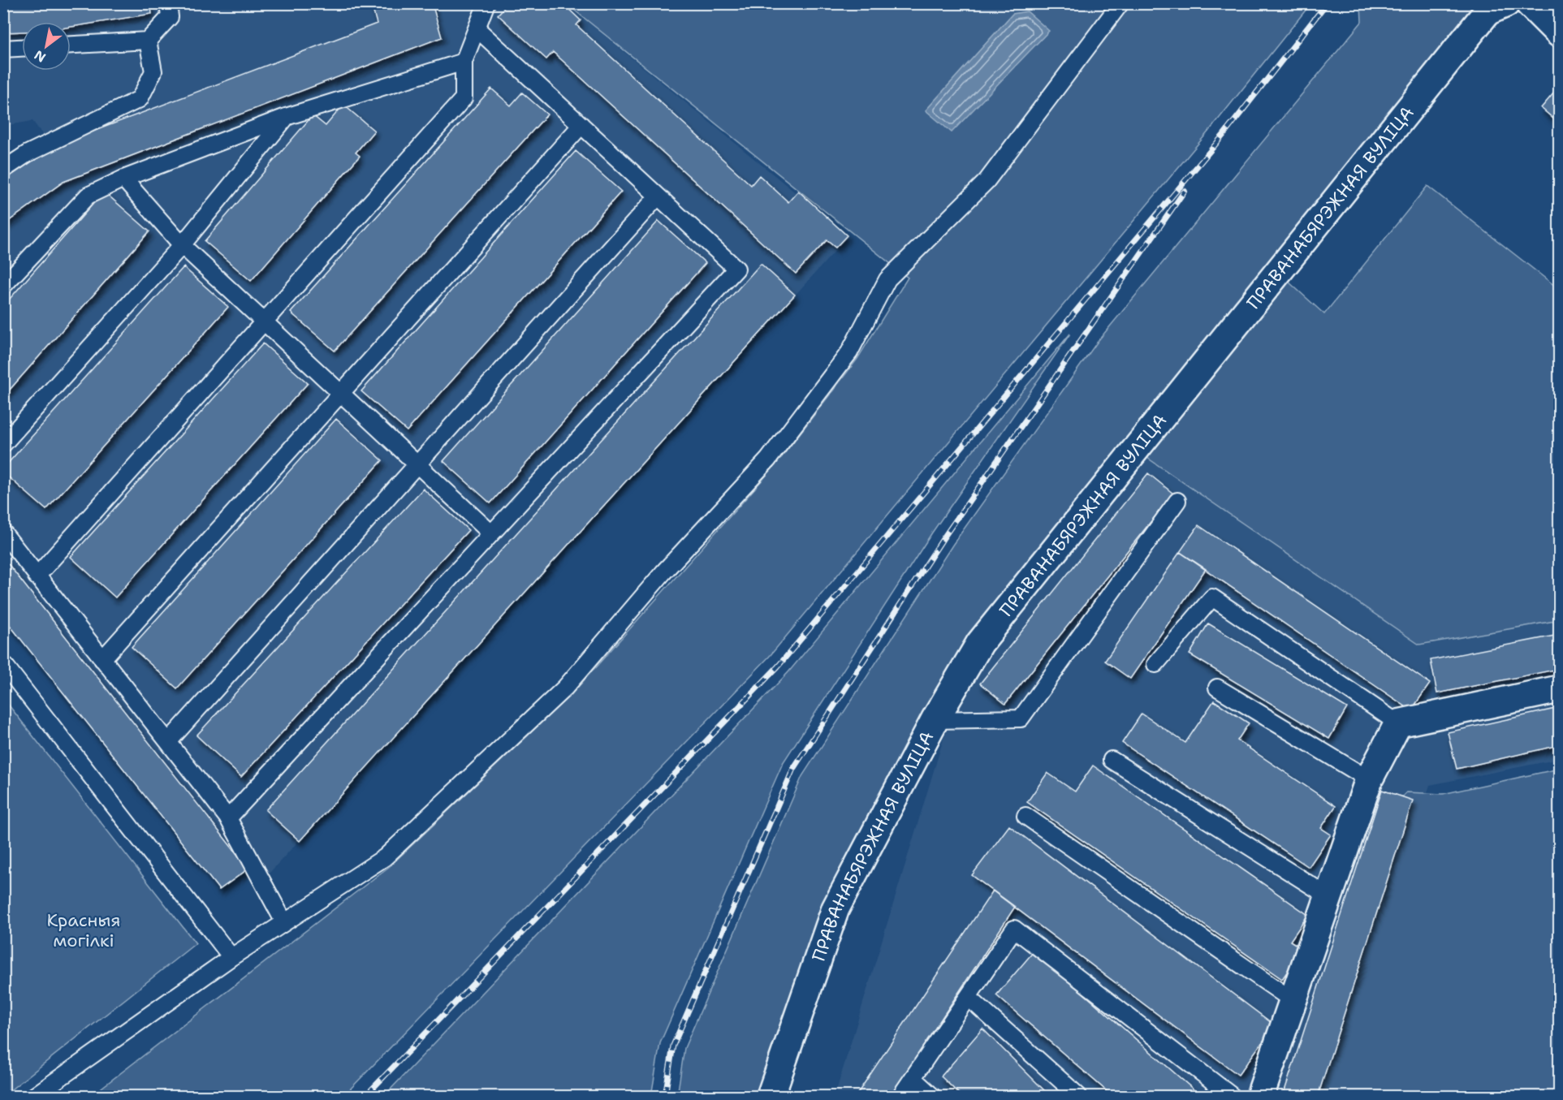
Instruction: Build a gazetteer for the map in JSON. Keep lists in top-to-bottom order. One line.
{"streets":{"street":["ПРАВАНАБЯРЭЖНАЯ ВУЛІЦА"]},"parks":["Красныя могілкі"],"north":"bottom left"}
